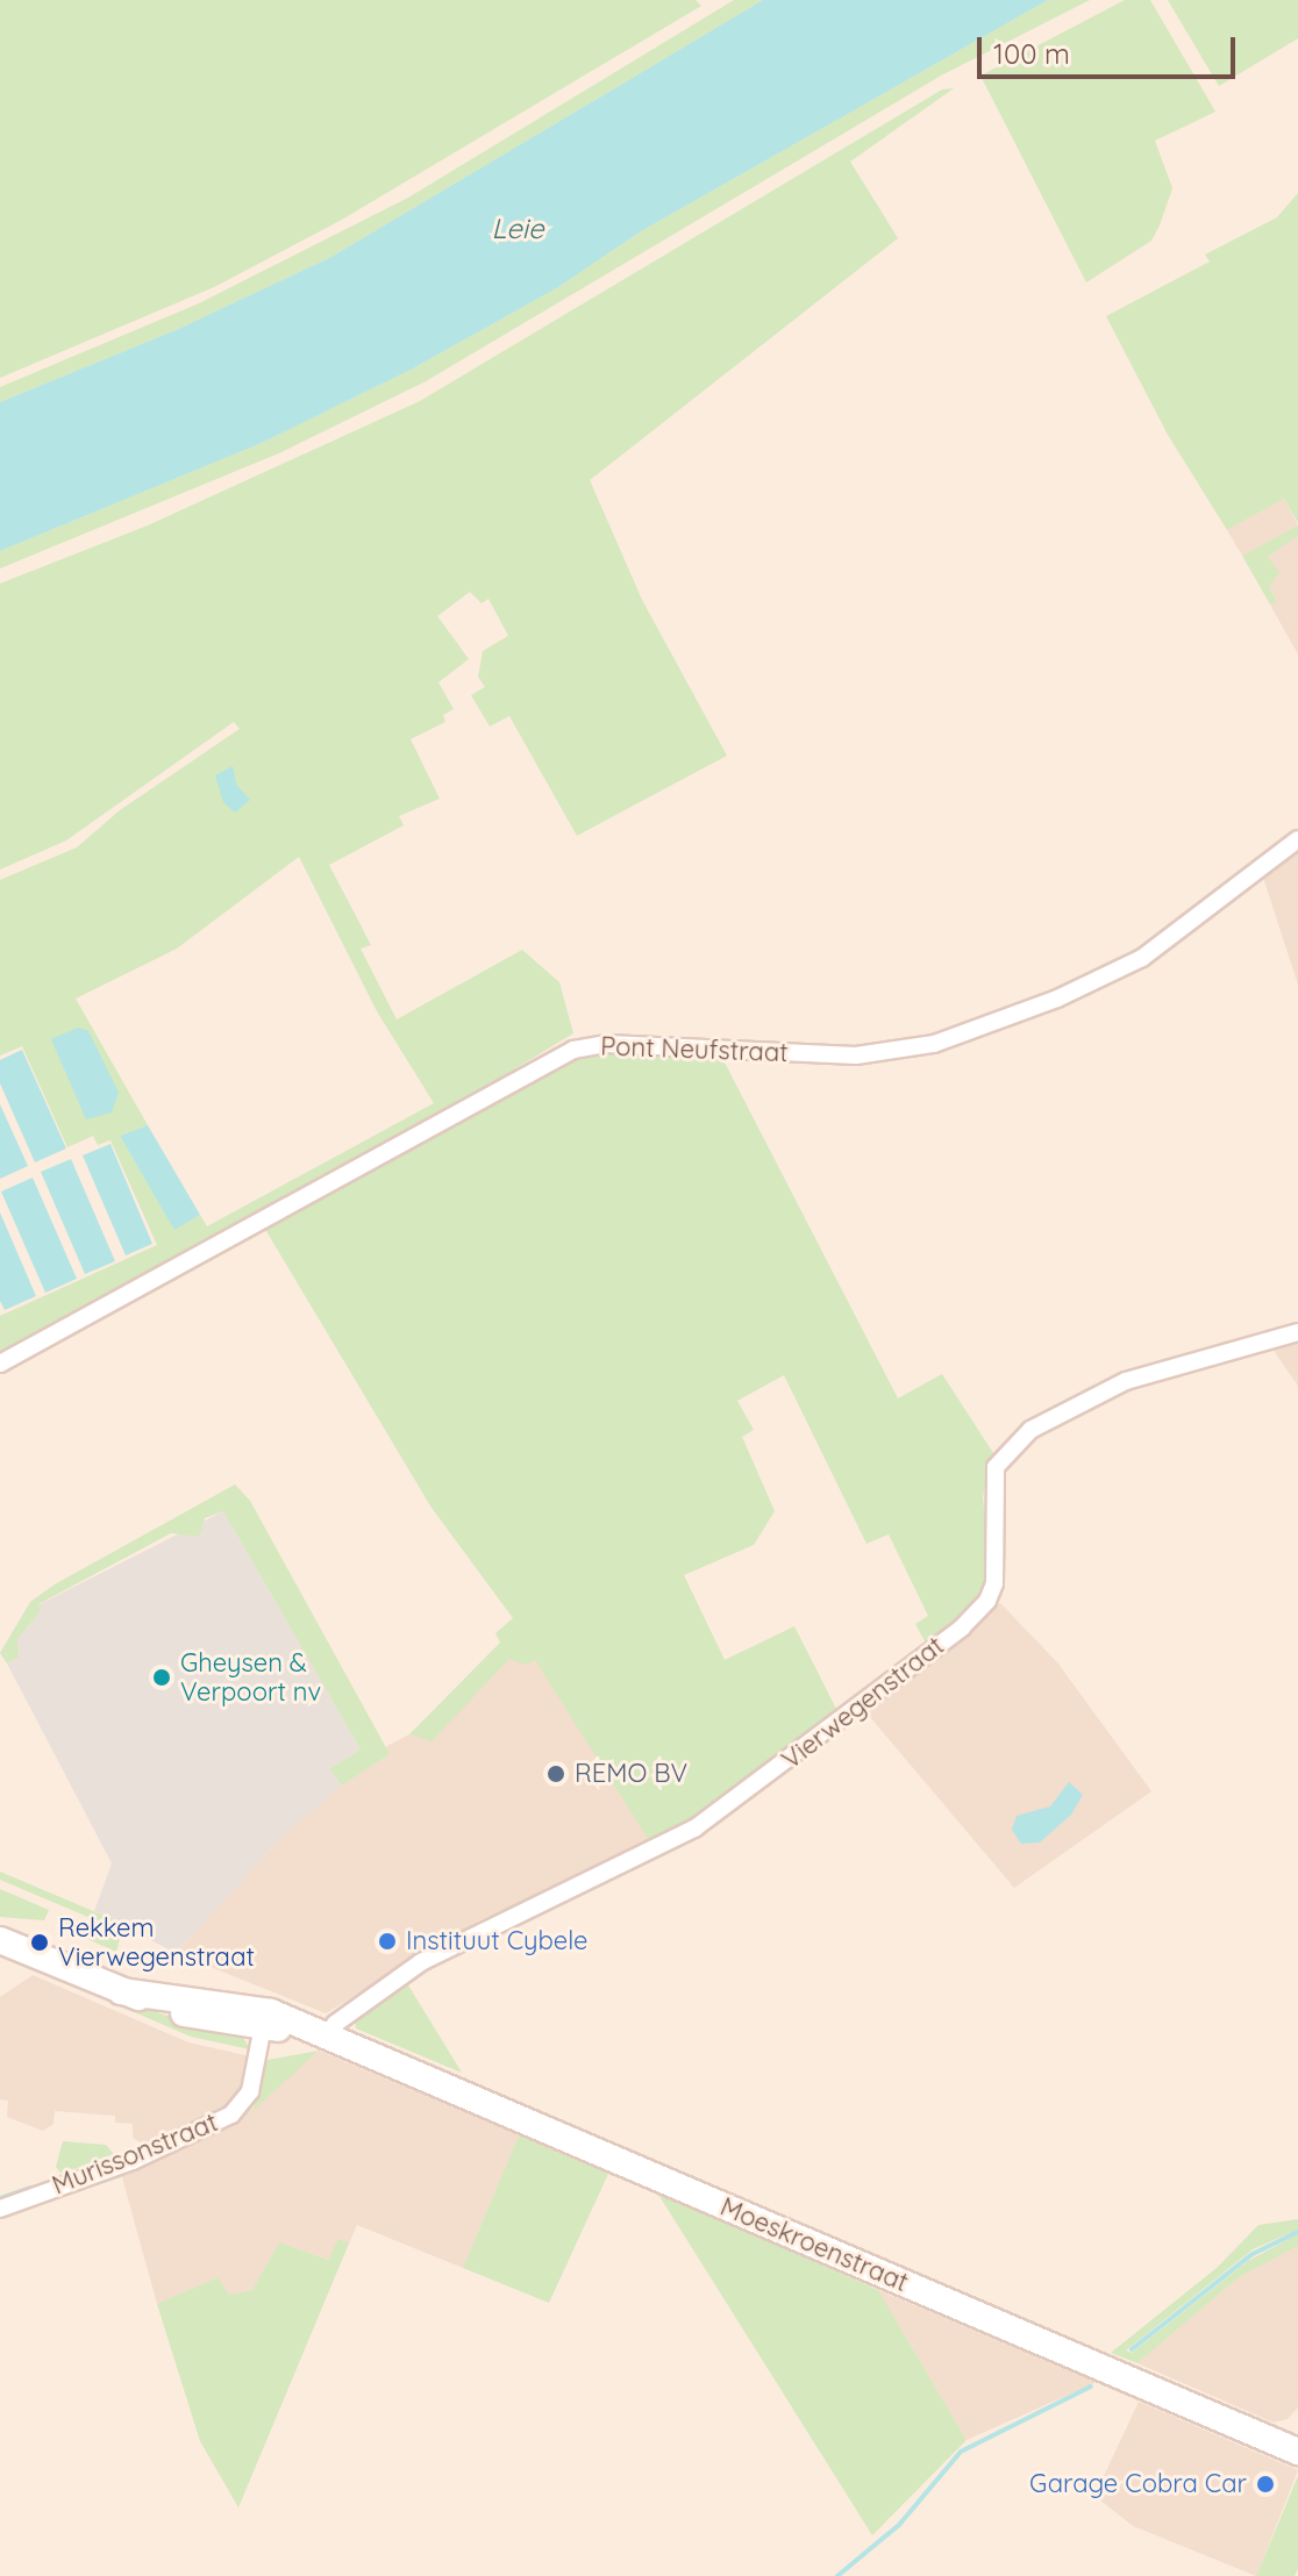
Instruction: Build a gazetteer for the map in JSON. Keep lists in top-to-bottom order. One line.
{"streets":{"main road":["Moeskroenstraat"],"street":["Pont Neufstraat","Vierwegenstraat","Murissonstraat"]},"crossings":[["Vierwegenstraat","Moeskroenstraat"],["Murissonstraat","Moeskroenstraat"]],"water":["Leie"],"places":["Gheysen & Verpoort nv","REMO BV","Instituut Cybele","Rekkem Vierwegenstraat","Garage Cobra Car"],"scale_bar":"100 m"}
